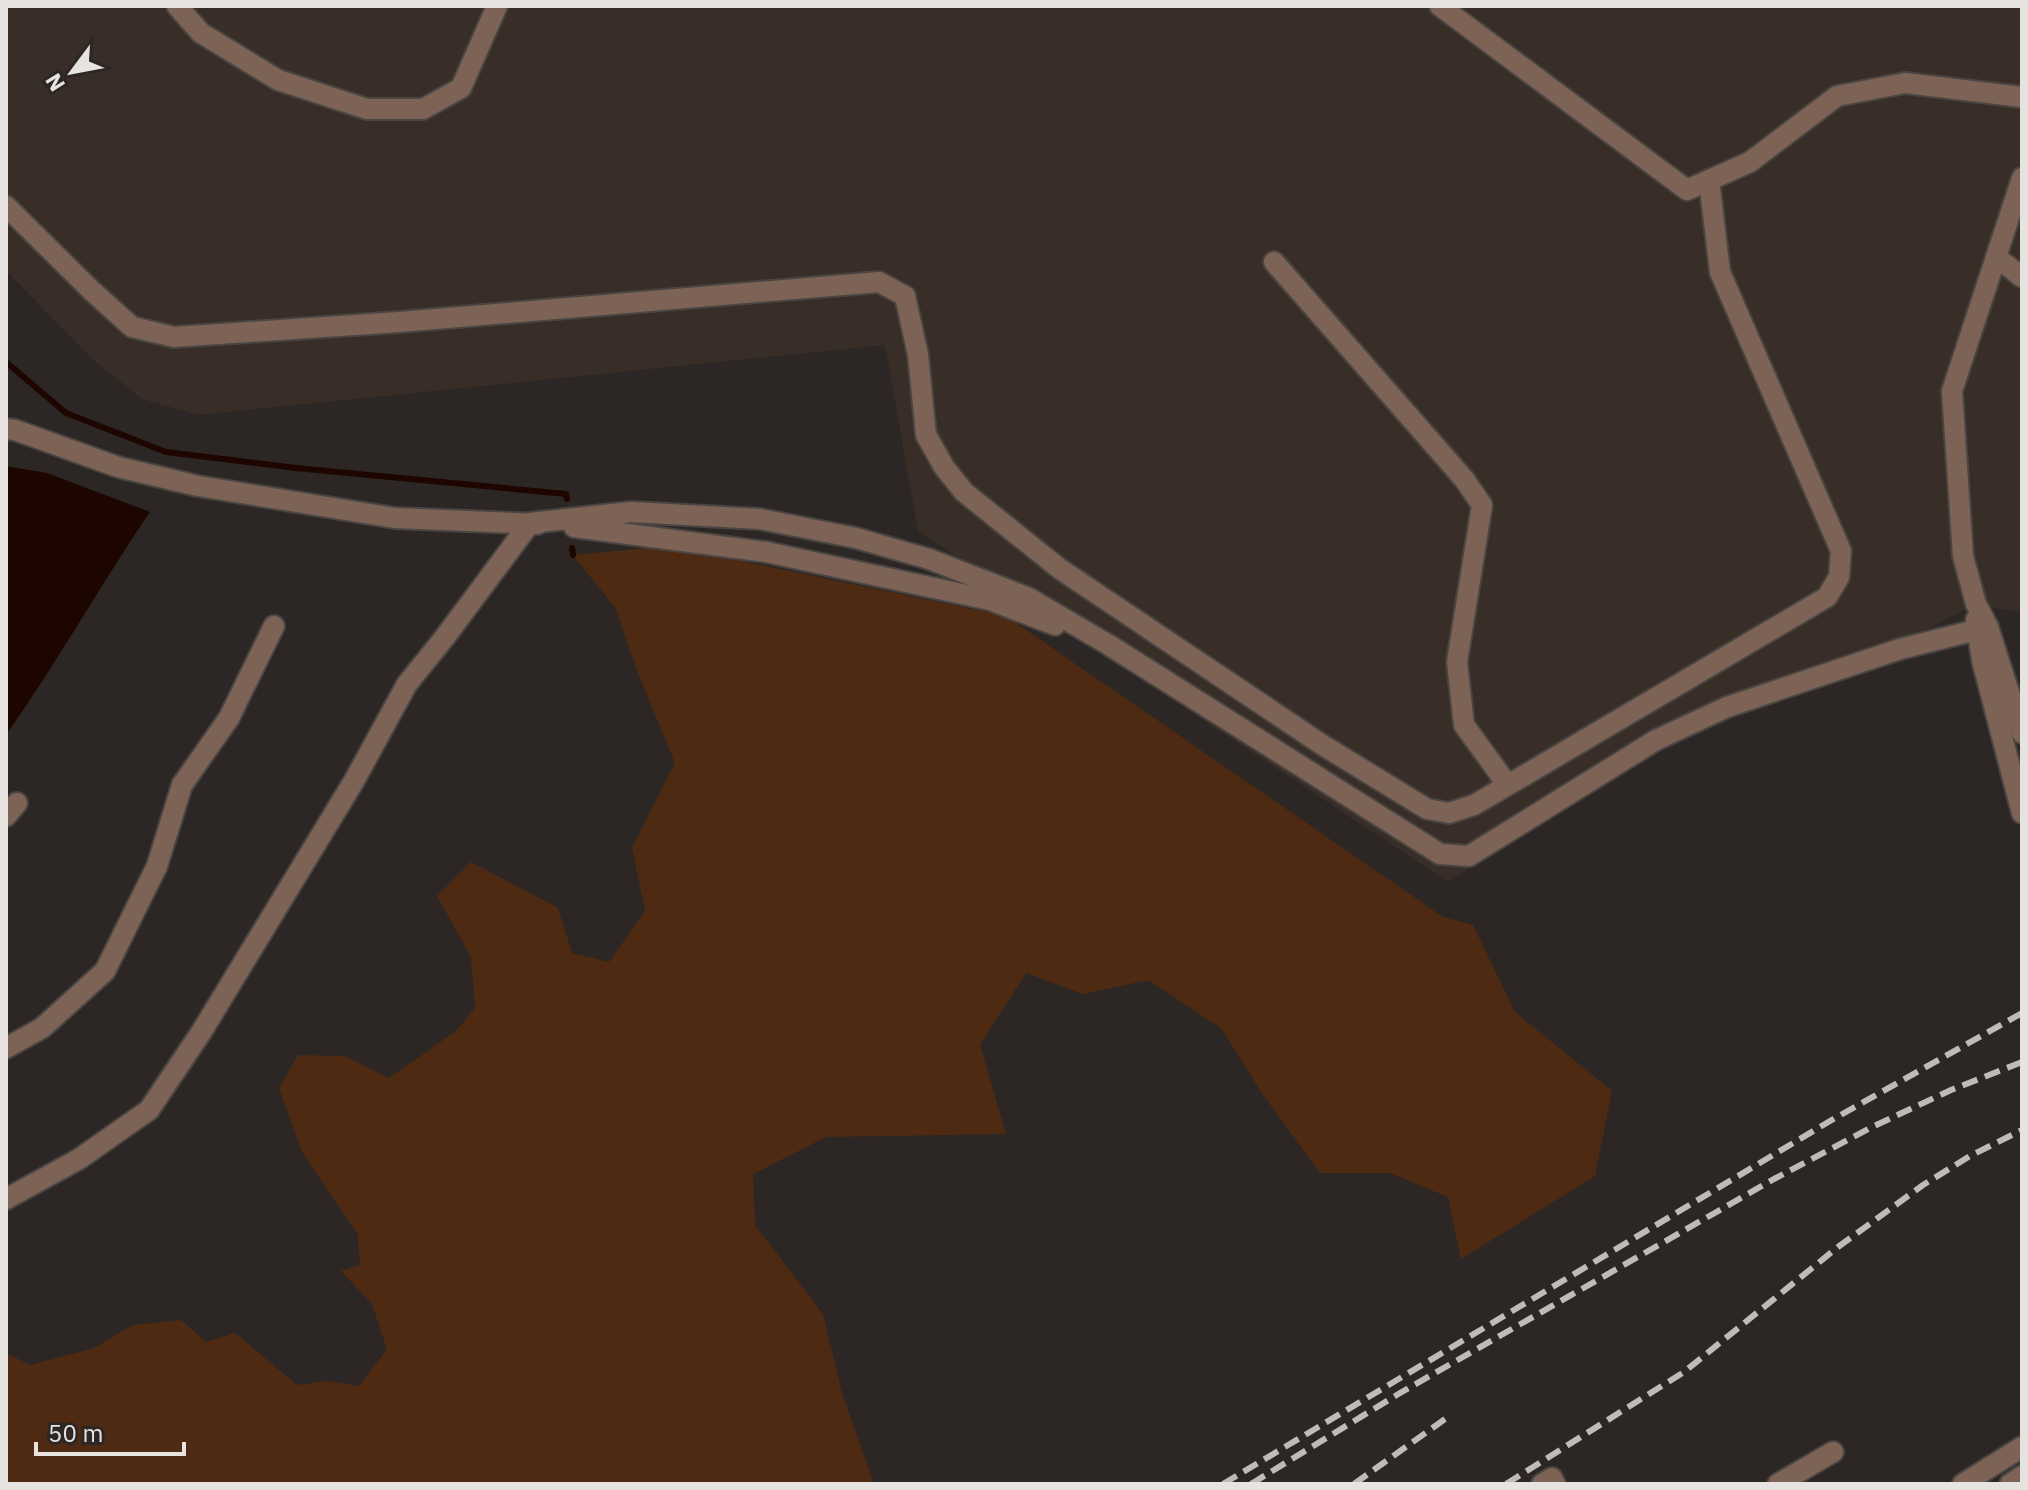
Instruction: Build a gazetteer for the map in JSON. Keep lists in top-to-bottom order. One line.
{"scale_bar":"50 m","north":"bottom left"}
